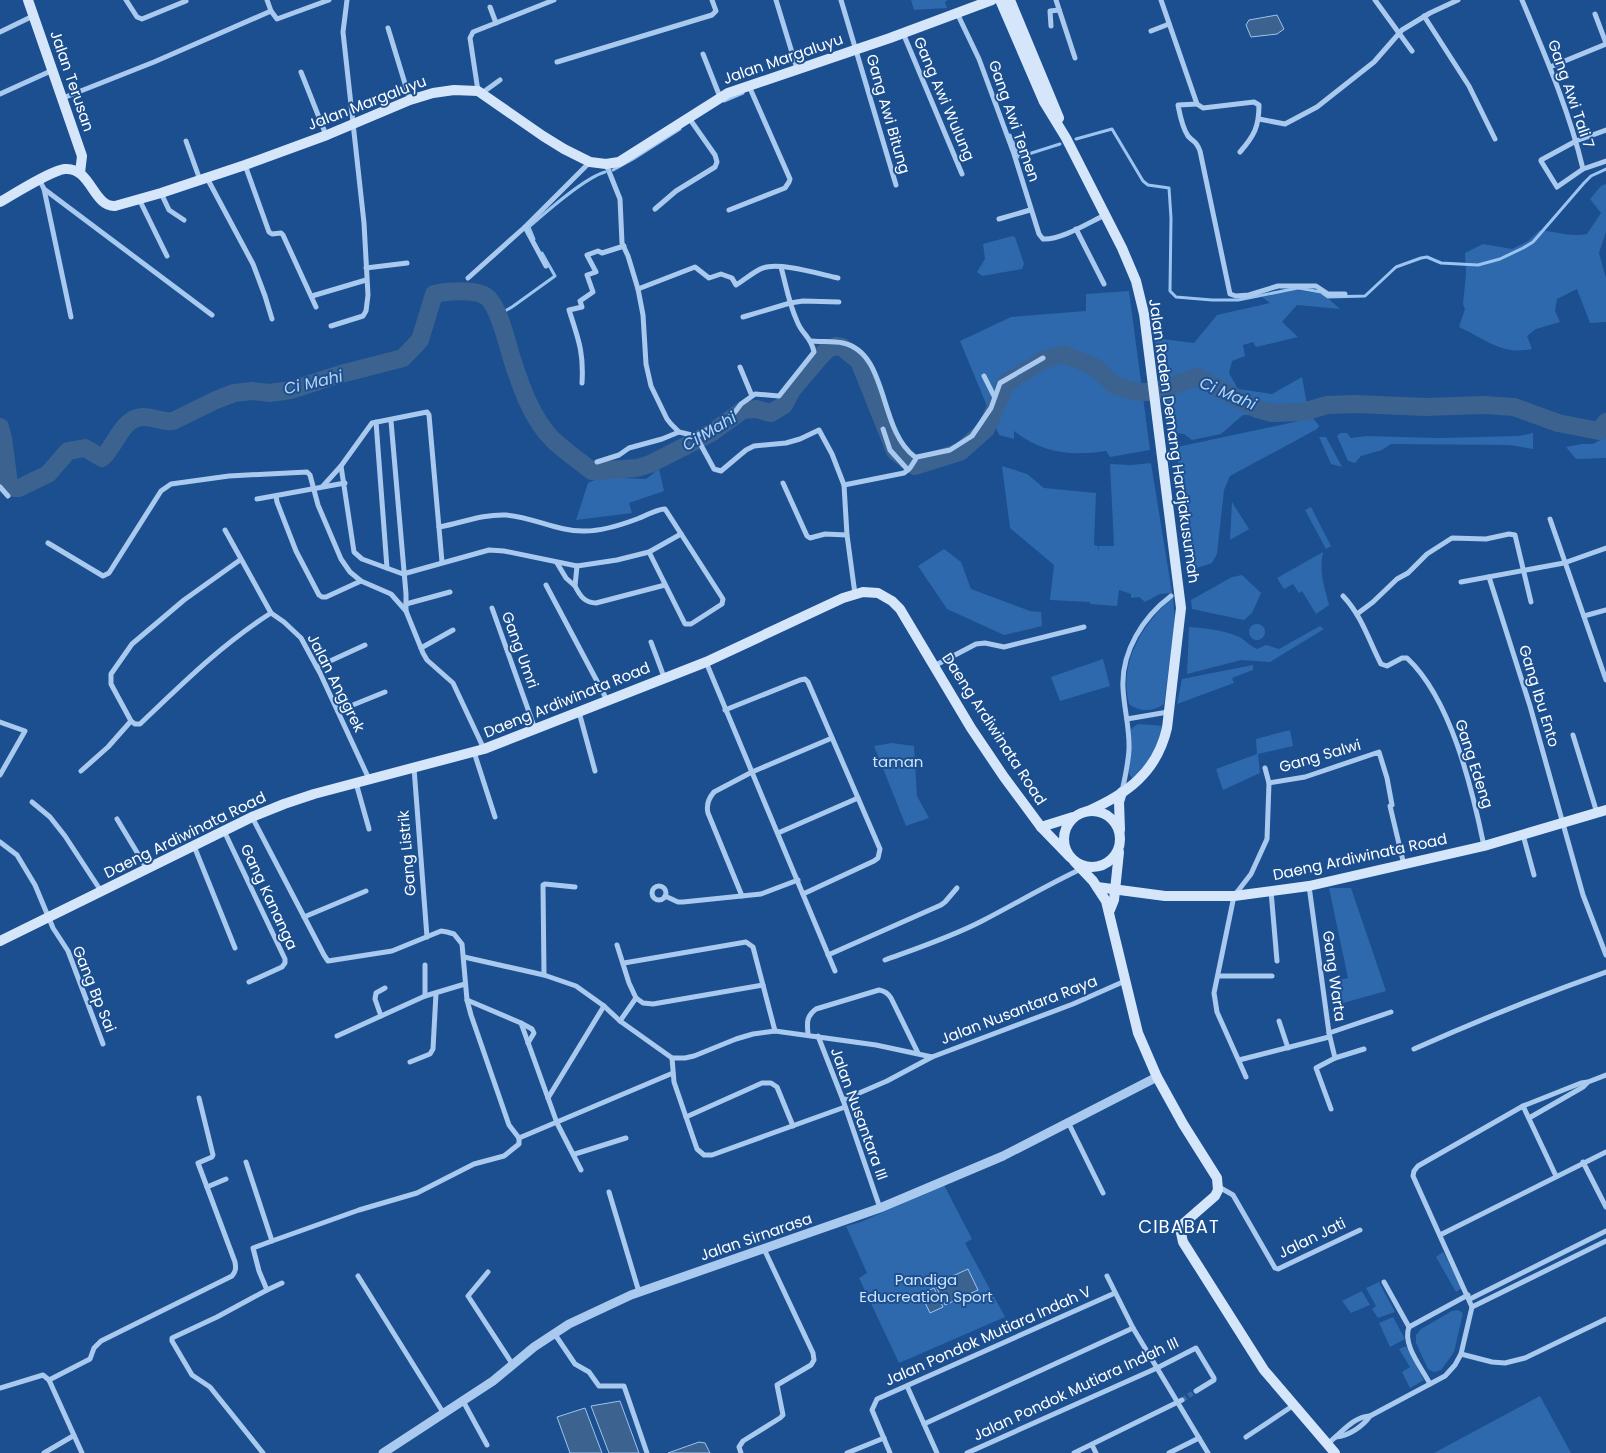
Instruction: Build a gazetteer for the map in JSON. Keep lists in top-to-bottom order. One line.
{"streets":{"main road":["Jalan Margaluyu","Jalan Terusan","Jalan Raden Demang Hardjakusumah","Daeng Ardiwinata Road"],"street":["Gang Awi Tali 7","Gang Awi Wulung","Gang Awi Bitung","Gang Awi Temen","Gang Umri","Jalan Anggrek","Gang Ibu Ento","Gang Salwi","Gang Edeng","Gang Listrik","Gang Kananga","Gang Warta","Gang Bp Sai","Jalan Nusantara Raya","Jalan Nusantara III","Jalan Sirnarasa","Jalan Jati","Jalan Pondok Mutiara Indah V","Jalan Pondok Mutiara Indah III"]},"crossings":[["Jalan Margaluyu","Jalan Terusan"],["Jalan Margaluyu","Gang Awi Wulung"],["Jalan Margaluyu","Gang Awi Bitung"],["Jalan Margaluyu","Gang Awi Temen"],["Jalan Raden Demang Hardjakusumah","Daeng Ardiwinata Road"],["Gang Umri","Daeng Ardiwinata Road"],["Jalan Anggrek","Daeng Ardiwinata Road"],["Gang Ibu Ento","Daeng Ardiwinata Road"],["Daeng Ardiwinata Road","Gang Salwi"],["Daeng Ardiwinata Road","Gang Edeng"],["Daeng Ardiwinata Road","Gang Listrik"],["Daeng Ardiwinata Road","Gang Kananga"],["Daeng Ardiwinata Road","Gang Warta"],["Daeng Ardiwinata Road","Gang Bp Sai"],["Jalan Nusantara Raya","Jalan Nusantara III"],["Jalan Nusantara III","Jalan Sirnarasa"]],"districts":["CIBABAT"],"water":["Ci Mahi"],"parks":["taman","Pandiga Educreation Sport"]}
